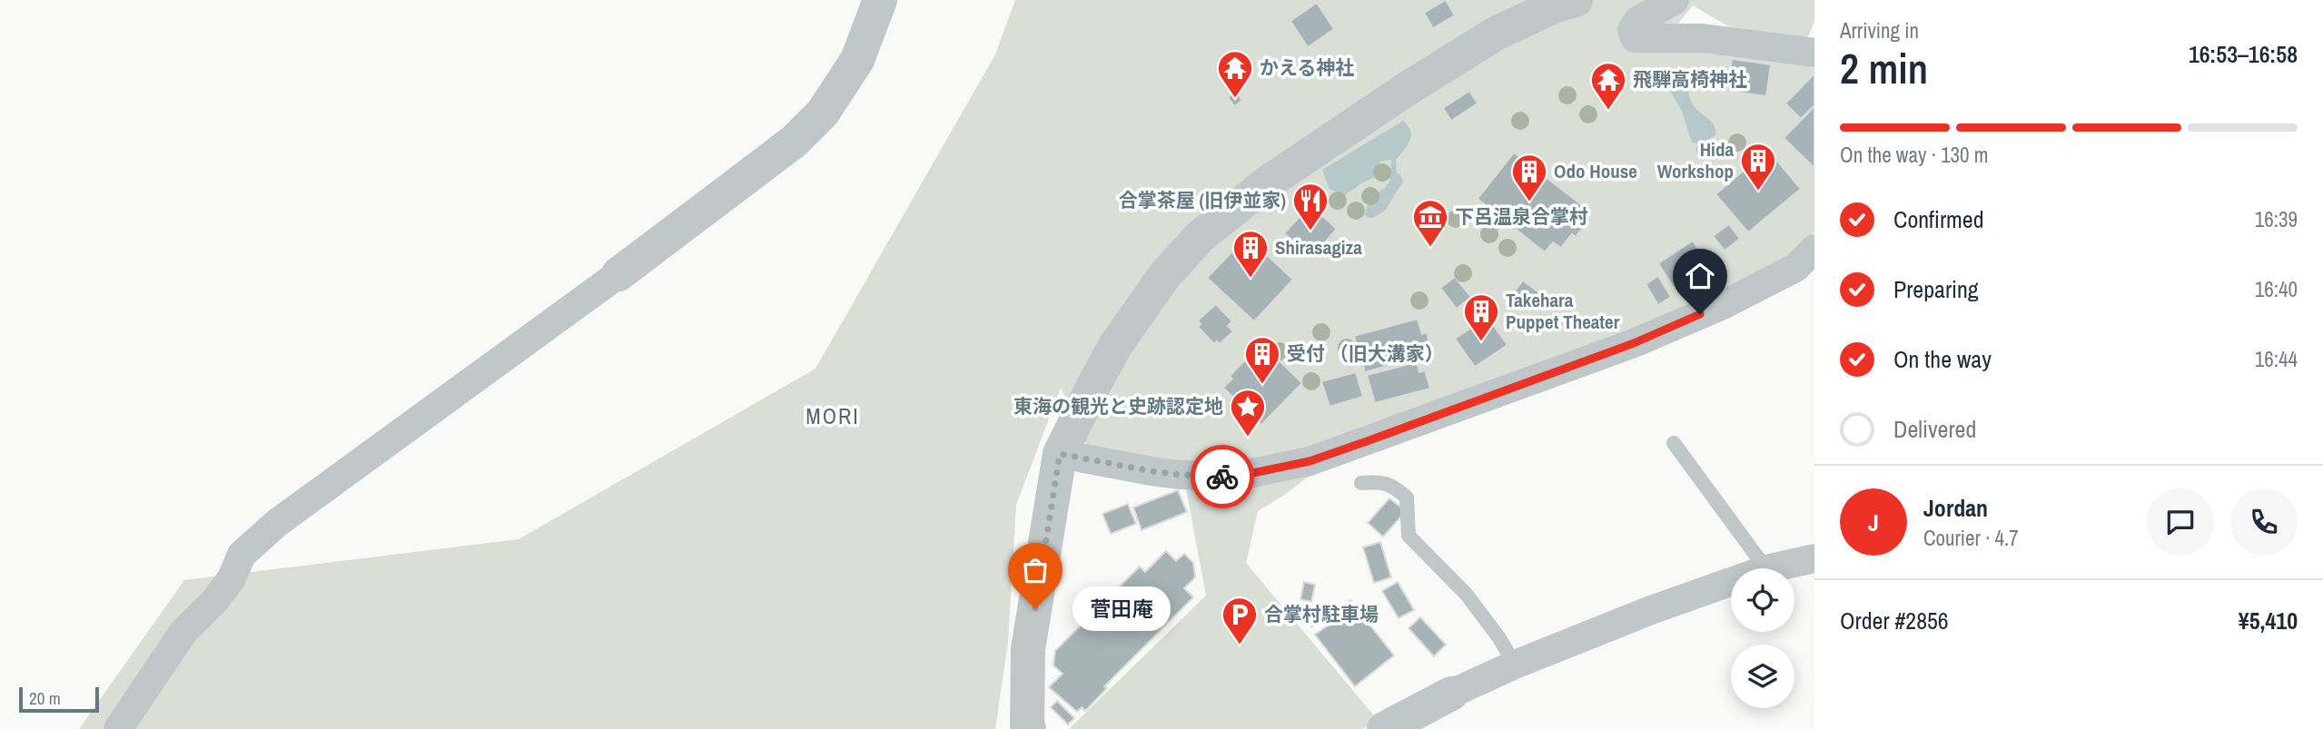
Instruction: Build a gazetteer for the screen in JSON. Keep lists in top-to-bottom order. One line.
{"districts":["MORI"],"places":{"temple":["かえる神社","飛騨高椅神社"],"building":["Hida Workshop","Odo House","Shirasagiza","Takehara Puppet Theater","受付 （旧大溝家）"],"restaurant":["合掌茶屋 (旧伊並家)"],"museum":["下呂温泉合掌村"],"place":["東海の観光と史跡認定地"],"other":["菅田庵"],"parking":["合掌村駐車場"]},"scale_bar":"20 m","page":{"heading":["2 min","Arriving in","16:53–16:58"],"panel":["Jordan","Courier · 4.7","Order #2856","¥5,410"],"bar":"On the way · 130 m","list":[["Confirmed","16:39"],["Preparing","16:40"],["On the way","16:44"],"Delivered"],"round":"J","bubble":"菅田庵","scale":"20 m"}}
